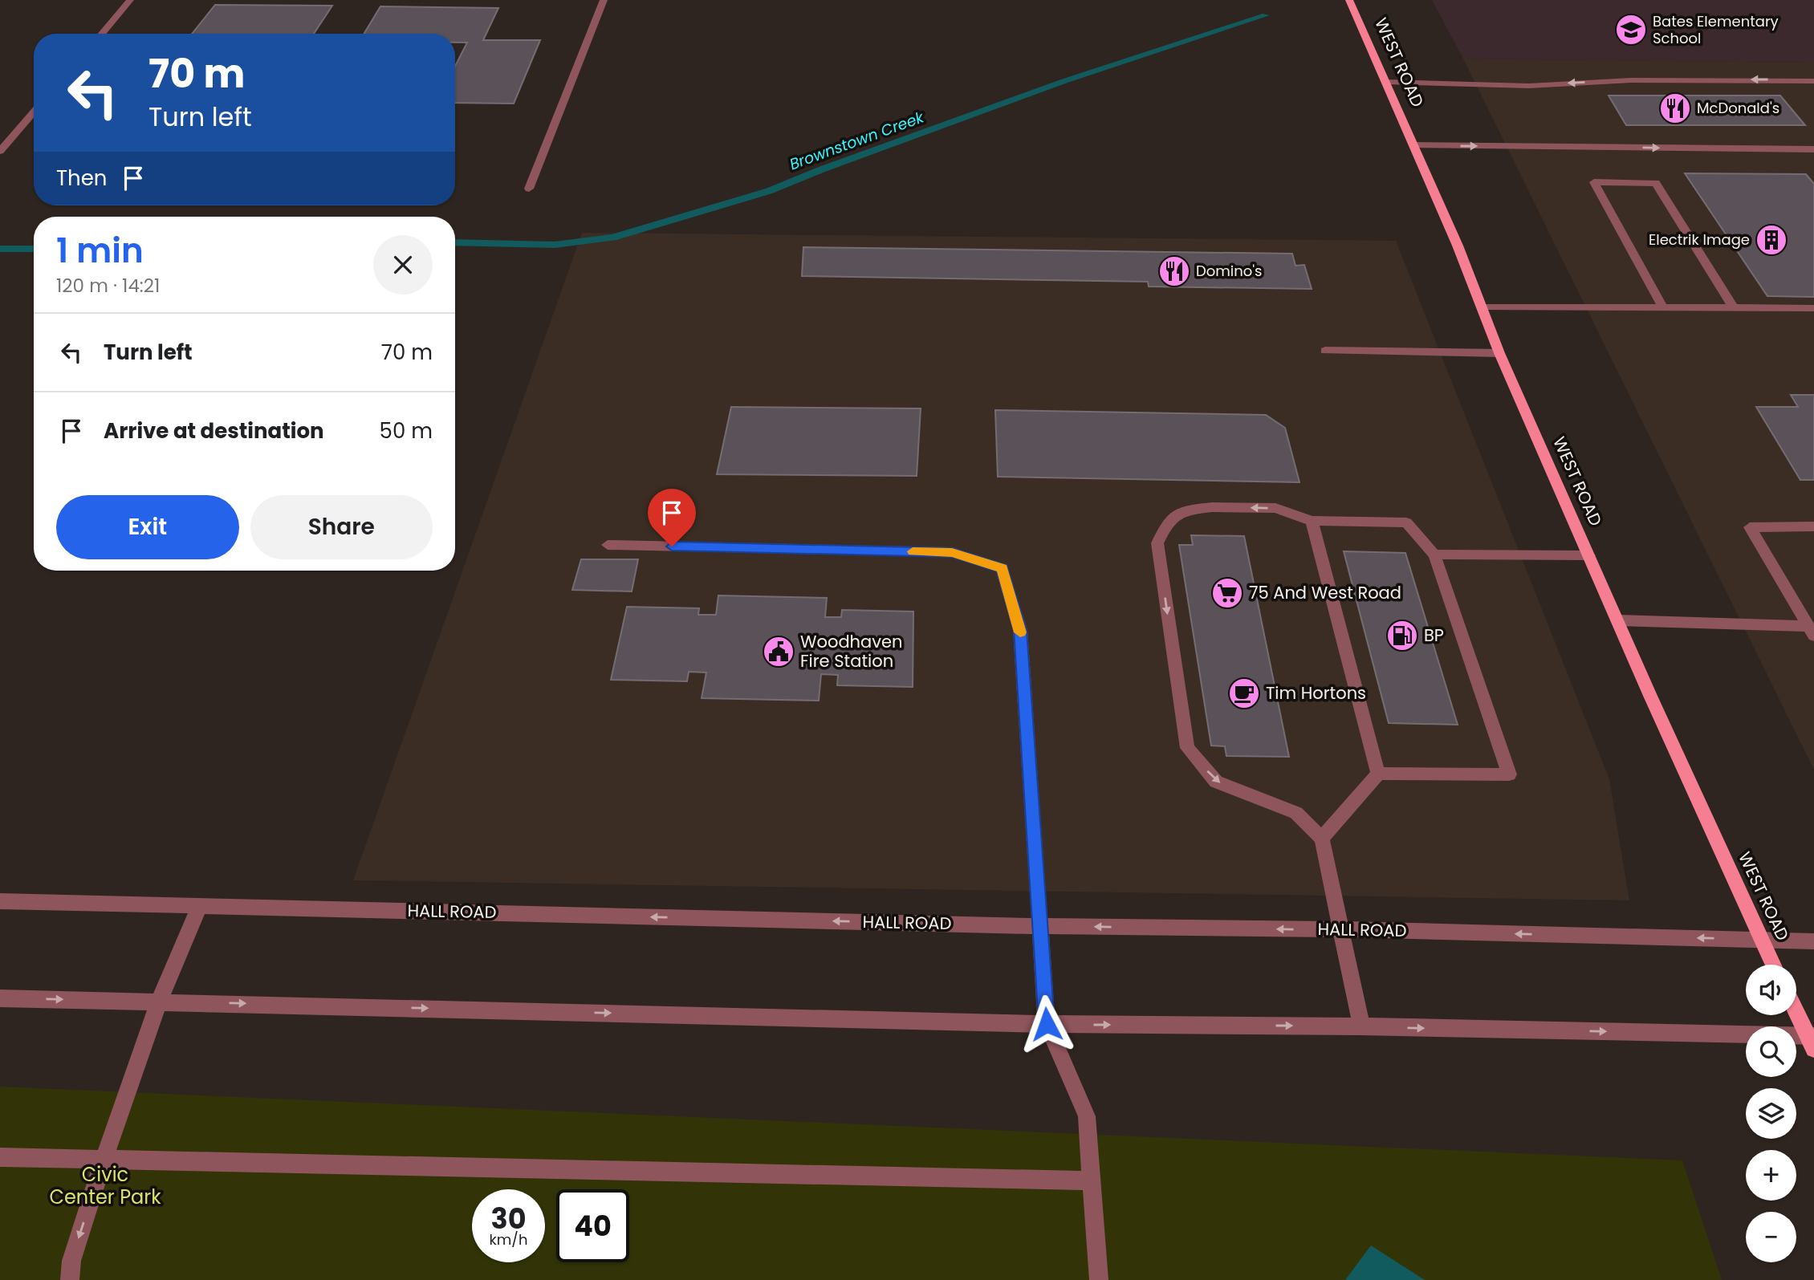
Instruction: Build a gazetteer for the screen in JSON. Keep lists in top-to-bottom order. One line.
{"streets":{"main road":["WEST ROAD"],"street":["HALL ROAD"]},"crossings":[["WEST ROAD","HALL ROAD"]],"water":["Brownstown Creek"],"parks":["Civic Center Park"],"places":{"school or university":["Bates Elementary School"],"restaurant":["McDonald's","Domino's"],"building":["Electrik Image"],"supermarket":["75 And West Road"],"fuel station":["BP"],"public building":["Woodhaven Fire Station"],"cafe":["Tim Hortons"]},"page":{"turn":["70 m","Turn left"],"then":"Then","heading":["1 min","120 m · 14:21"],"list":[{"name":"Turn left","value":"70 m"},{"name":"Arrive at destination","value":"50 m"}],"buttons":["Exit","Share"],"map_buttons":["+","−"],"speed":"30 km/h","limit":"40"}}
